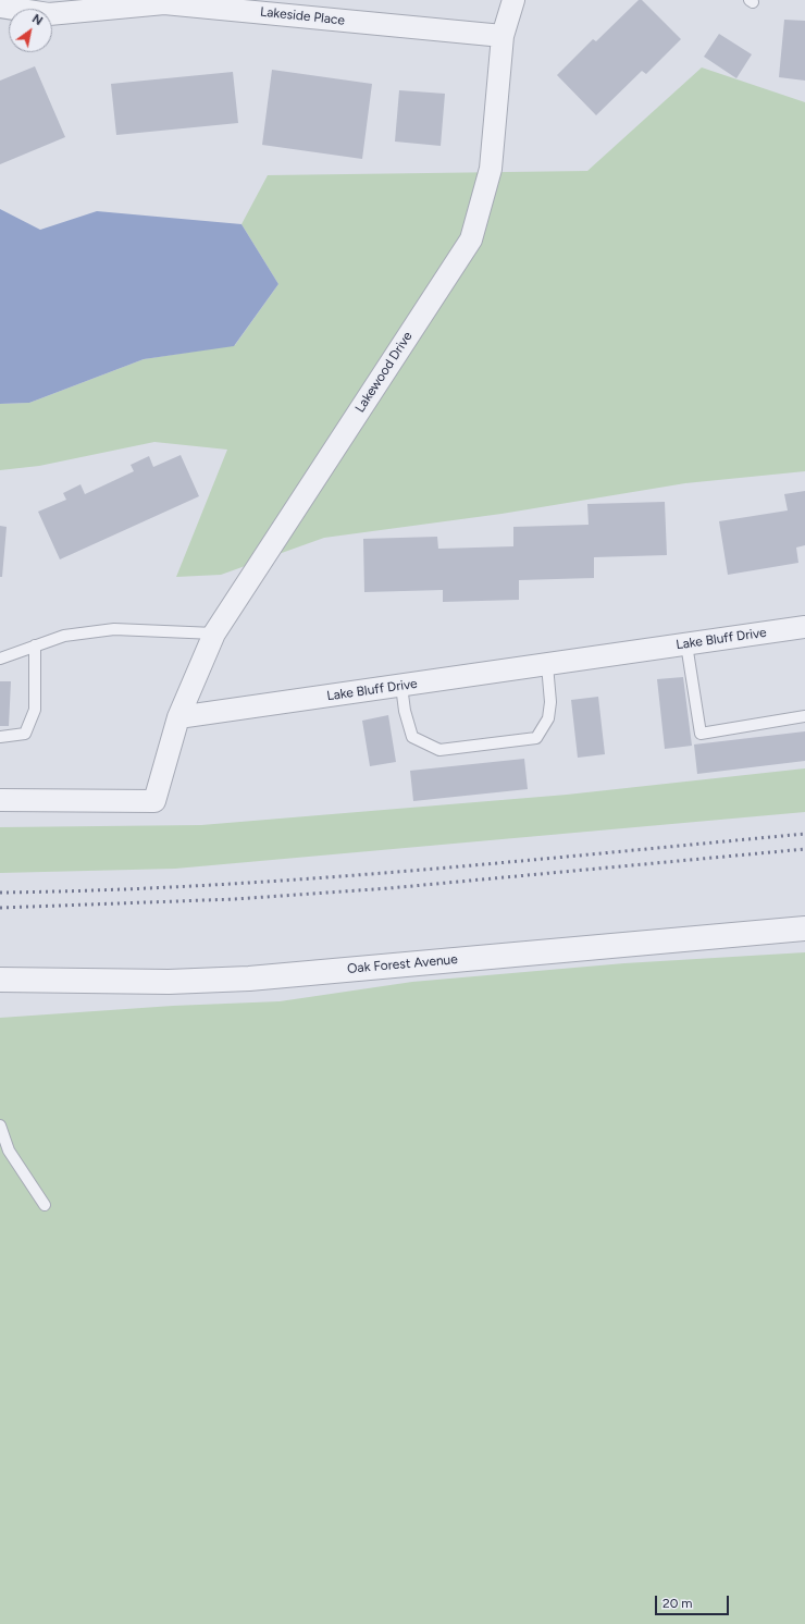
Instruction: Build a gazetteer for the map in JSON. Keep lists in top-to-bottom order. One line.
{"streets":{"street":["Lakeside Place","Lakewood Drive","Lake Bluff Drive","Oak Forest Avenue"]},"crossings":[["Lakeside Place","Lakewood Drive"],["Lakewood Drive","Lake Bluff Drive"]],"scale_bar":"20 m","north":"top right"}
